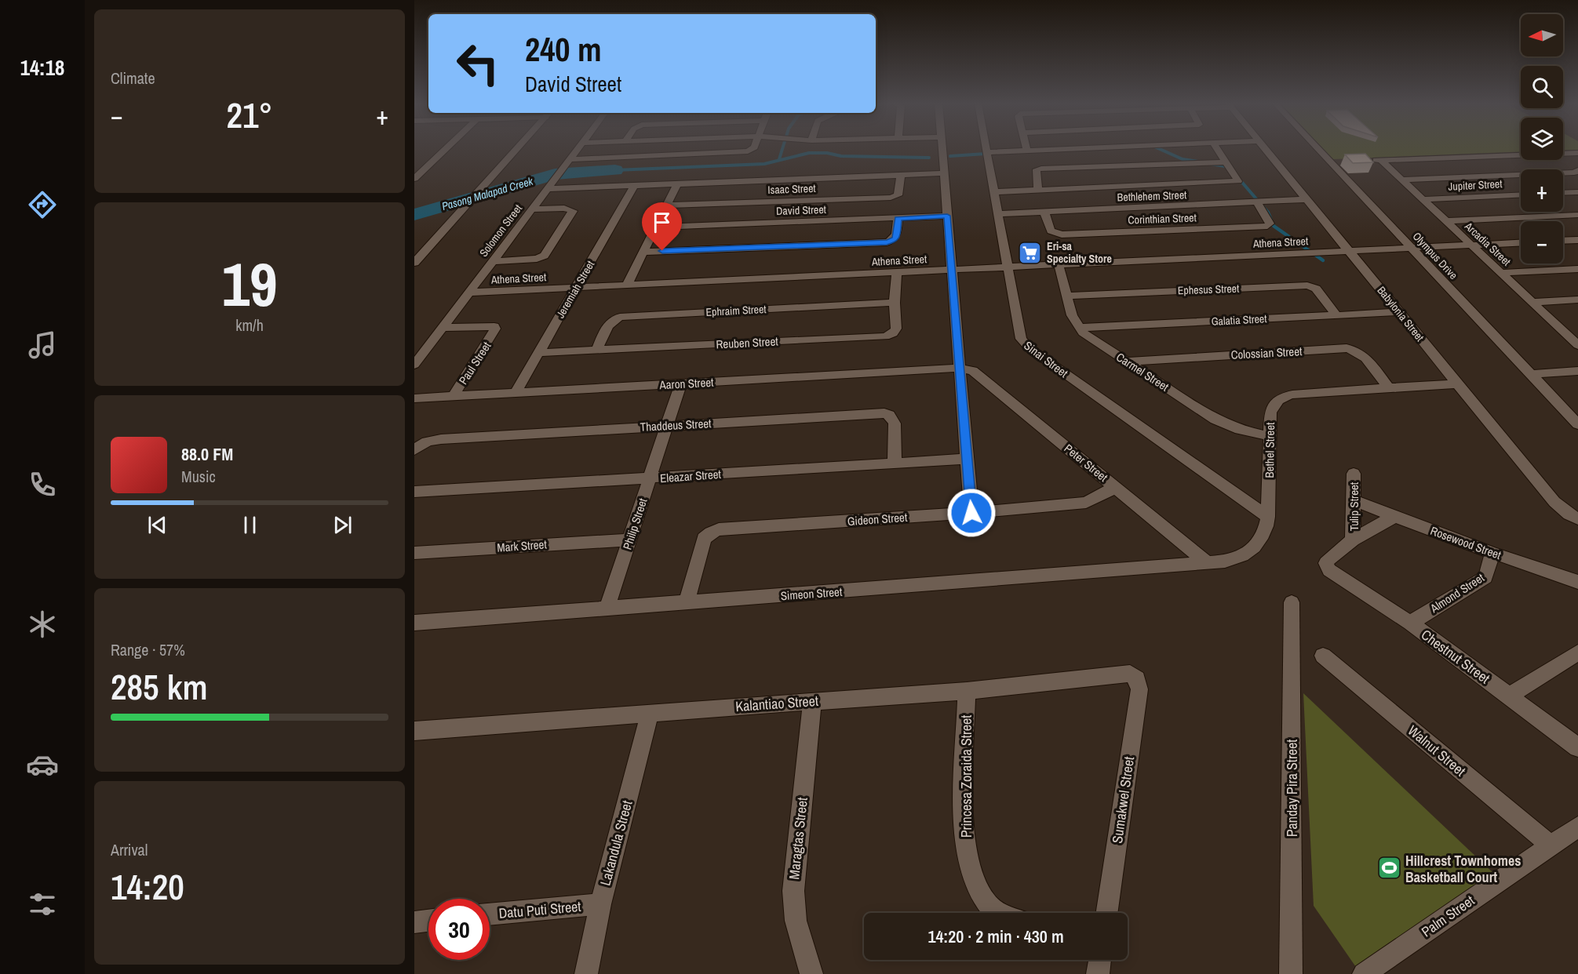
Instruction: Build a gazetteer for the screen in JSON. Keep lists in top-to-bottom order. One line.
{"streets":{"street":["Jupiter Street","Isaac Street","Bethlehem Street","David Street","Corinthian Street","Solomon Street","Athena Street","Arcadia Street","Olympus Drive","Jeremiah Street","Ephesus Street","Ephraim Street","Babylonia Street","Galatia Street","Reuben Street","Colossian Street","Sinai Street","Paul Street","Carmel Street","Aaron Street","Thaddeus Street","Bethel Street","Peter Street","Eleazar Street","Tulip Street","Gideon Street","Philip Street","Rosewood Street","Mark Street","Almond Street","Simeon Street","Chestnut Street","Kalantiao Street","Walnut Street","Princesa Zoraida Street","Panday Pira Street","Sumakwel Street","Maragtas Street","Lakandula Street","Datu Puti Street","Palm Street"]},"crossings":[["Jupiter Street","Arcadia Street"],["Bethlehem Street","Corinthian Street"],["Bethlehem Street","Babylonia Street"],["Bethlehem Street","Sinai Street"],["Solomon Street","Athena Street"],["Solomon Street","Paul Street"],["Athena Street","Arcadia Street"],["Athena Street","Olympus Drive"],["Athena Street","Jeremiah Street"],["Athena Street","Babylonia Street"],["Athena Street","Reuben Street"],["Athena Street","Sinai Street"],["Athena Street","Carmel Street"],["Jeremiah Street","Reuben Street"],["Jeremiah Street","Aaron Street"],["Ephesus Street","Galatia Street"],["Ephesus Street","Carmel Street"],["Ephraim Street","Reuben Street"],["Babylonia Street","Galatia Street"],["Babylonia Street","Bethel Street"],["Galatia Street","Carmel Street"],["Colossian Street","Carmel Street"],["Colossian Street","Bethel Street"],["Sinai Street","Bethel Street"],["Paul Street","Aaron Street"],["Carmel Street","Bethel Street"],["Aaron Street","Peter Street"],["Aaron Street","Philip Street"],["Thaddeus Street","Eleazar Street"],["Thaddeus Street","Philip Street"],["Bethel Street","Peter Street"],["Bethel Street","Simeon Street"],["Peter Street","Gideon Street"],["Peter Street","Simeon Street"],["Eleazar Street","Philip Street"],["Tulip Street","Rosewood Street"],["Tulip Street","Chestnut Street"],["Gideon Street","Simeon Street"],["Philip Street","Mark Street"],["Philip Street","Simeon Street"],["Rosewood Street","Almond Street"],["Almond Street","Chestnut Street"],["Kalantiao Street","Princesa Zoraida Street"],["Kalantiao Street","Sumakwel Street"],["Kalantiao Street","Maragtas Street"],["Kalantiao Street","Lakandula Street"],["Walnut Street","Palm Street"],["Lakandula Street","Datu Puti Street"]],"water":["Pasong Malapad Creek"],"places":{"supermarket":["Eri-sa Specialty Store"],"sports":["Hillcrest Townhomes Basketball Court"]},"north":"left","page":{"tabs":"14:18","tile":["Climate",["19","km/h"],["Range · 57%","285 km"],["Arrival","14:20"]],"map_buttons":["+","−"],"turn":["240 m","David Street"],"heat":["−","21°","+"],"song":["88.0 FM","Music"],"limit":"30","trip":"14:20 · 2 min · 430 m"}}
